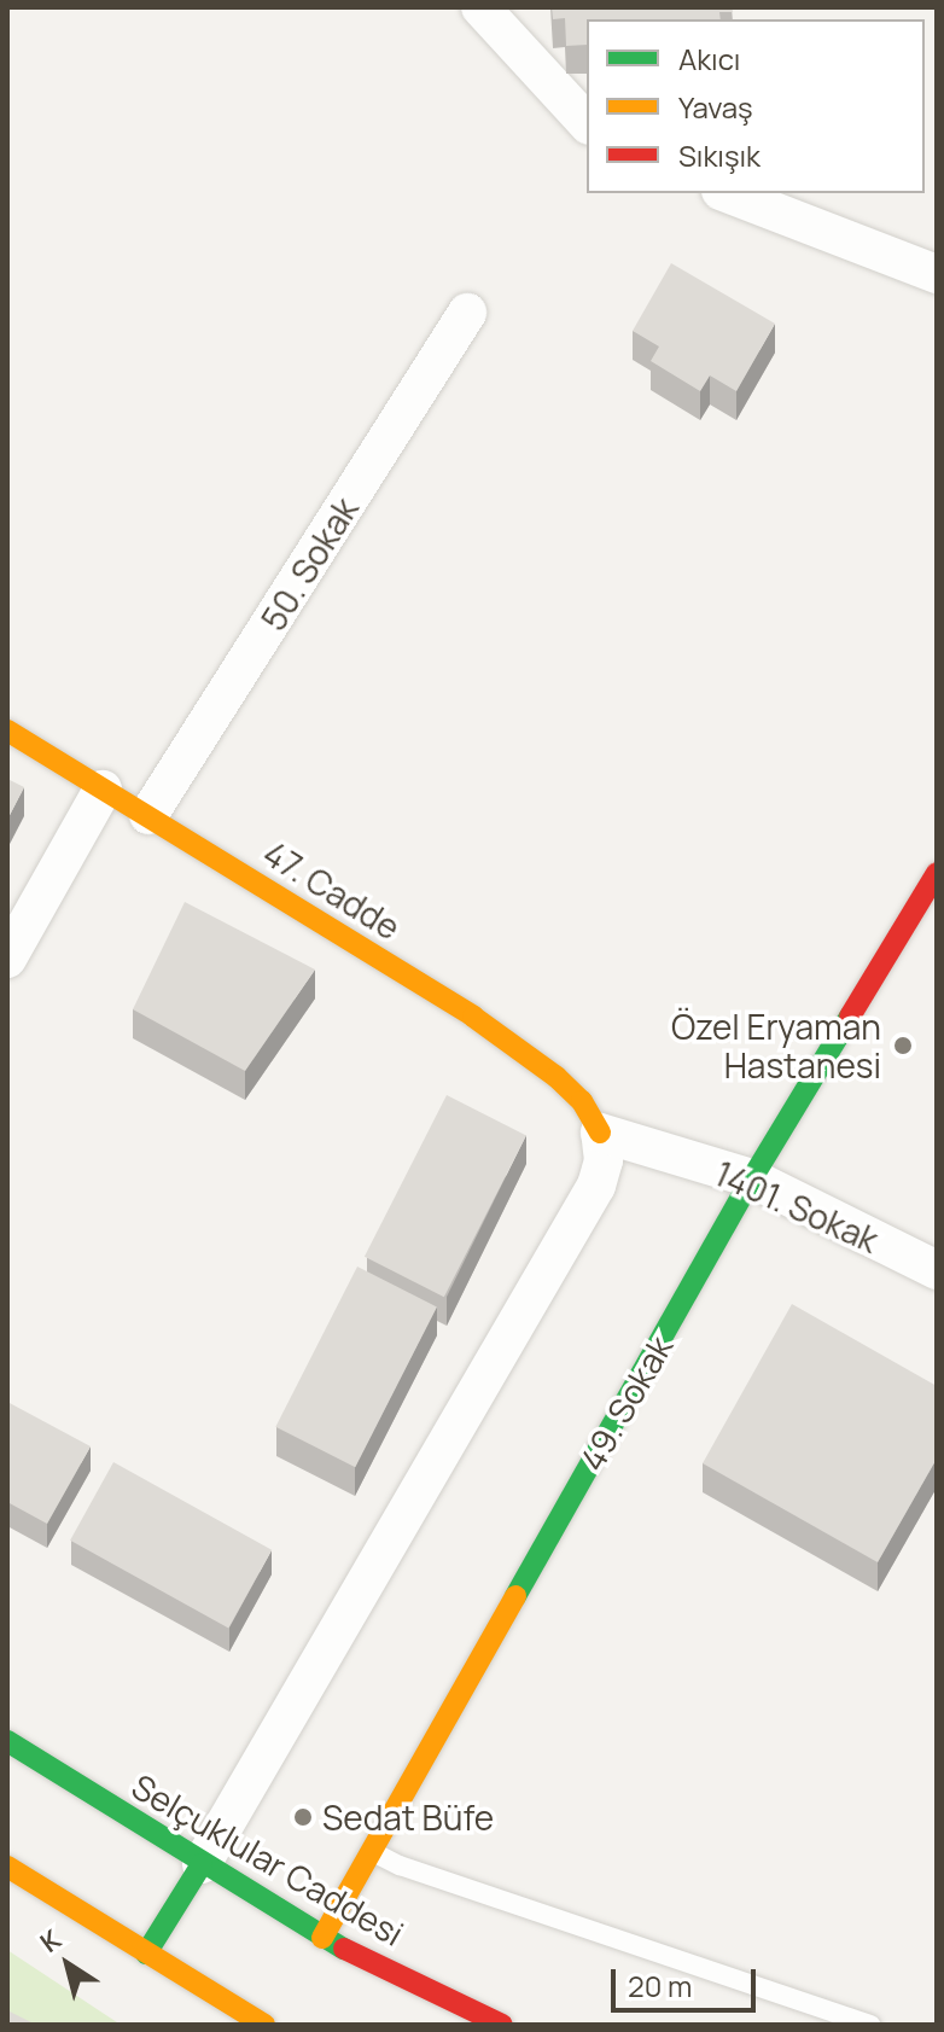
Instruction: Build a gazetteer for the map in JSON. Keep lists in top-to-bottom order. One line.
{"streets":{"street":["50. Sokak","47. Cadde","1401. Sokak","49. Sokak","Selçuklular Caddesi"]},"crossings":[["50. Sokak","47. Cadde"],["47. Cadde","1401. Sokak"],["1401. Sokak","49. Sokak"],["49. Sokak","Selçuklular Caddesi"]],"places":["Özel Eryaman Hastanesi","Sedat Büfe"],"legend":["Akıcı","Yavaş","Sıkışık"],"scale_bar":"20 m","north":"top left"}
